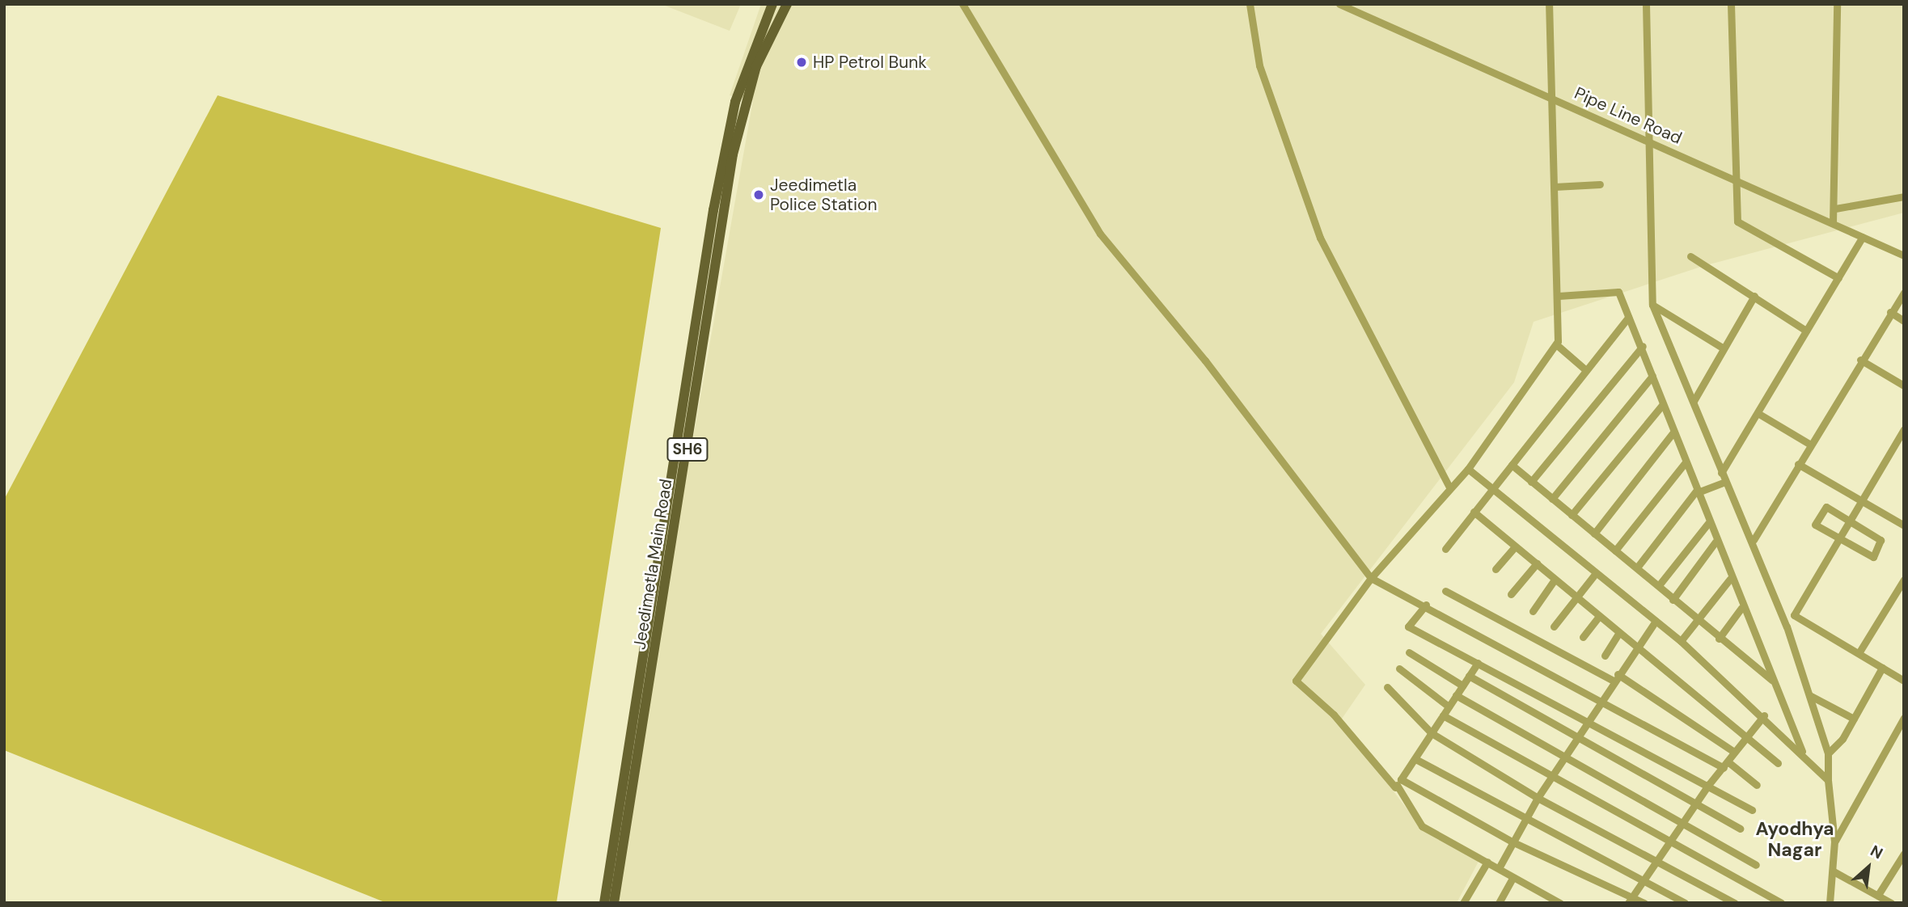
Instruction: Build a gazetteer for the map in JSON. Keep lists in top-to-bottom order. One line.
{"streets":{"main road":["SH6","Jeedimetla Main Road"],"street":["Pipe Line Road"]},"districts":["Ayodhya Nagar"],"places":["HP Petrol Bunk","Jeedimetla Police Station"],"north":"top right"}
